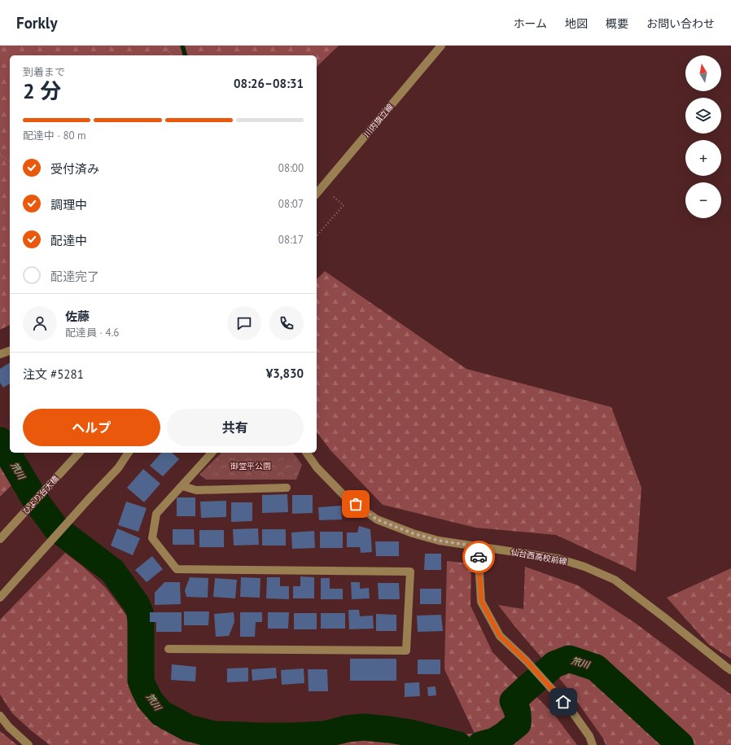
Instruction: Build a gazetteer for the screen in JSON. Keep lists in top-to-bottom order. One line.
{"streets":{"street":["川内旗立線","ひより台大橋","仙台西高校前線"]},"water":["笊川"],"parks":["御堂平公園"],"north":"top","page":{"header":"Forkly","nav":["ホーム","地図","概要","お問い合わせ"],"map_buttons":["+","−"],"heading":["2 分","到着まで","08:26–08:31"],"panel":["佐藤","配達員 · 4.6","注文 #5281","¥3,830"],"bar":"配達中 · 80 m","list":[["受付済み","08:00"],["調理中","08:07"],["配達中","08:17"],"配達完了"],"buttons":["ヘルプ","共有"]}}
